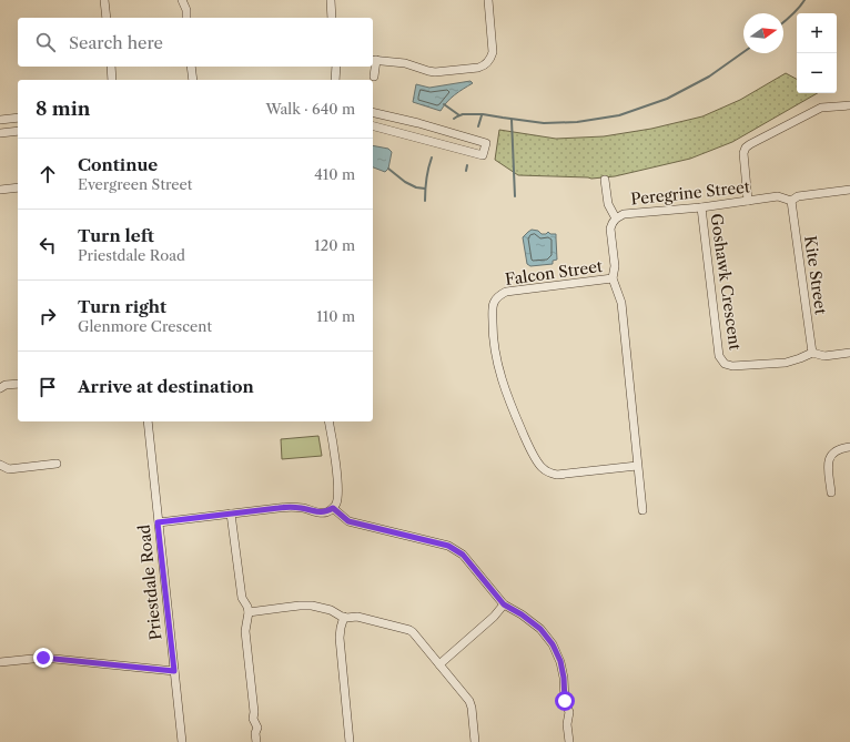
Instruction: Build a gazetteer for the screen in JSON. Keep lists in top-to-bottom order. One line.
{"streets":{"street":["Peregrine Street","Falcon Street","Kite Street","Goshawk Crescent","Priestdale Road"]},"crossings":[["Peregrine Street","Falcon Street"],["Peregrine Street","Kite Street"],["Peregrine Street","Goshawk Crescent"],["Kite Street","Goshawk Crescent"]],"north":"right","page":{"map_buttons":["+","−"],"search":"Search here","heading":["8 min","Walk · 640 m"],"list":[["Continue","Evergreen Street","410 m"],["Turn left","Priestdale Road","120 m"],["Turn right","Glenmore Crescent","110 m"],"Arrive at destination"]}}
